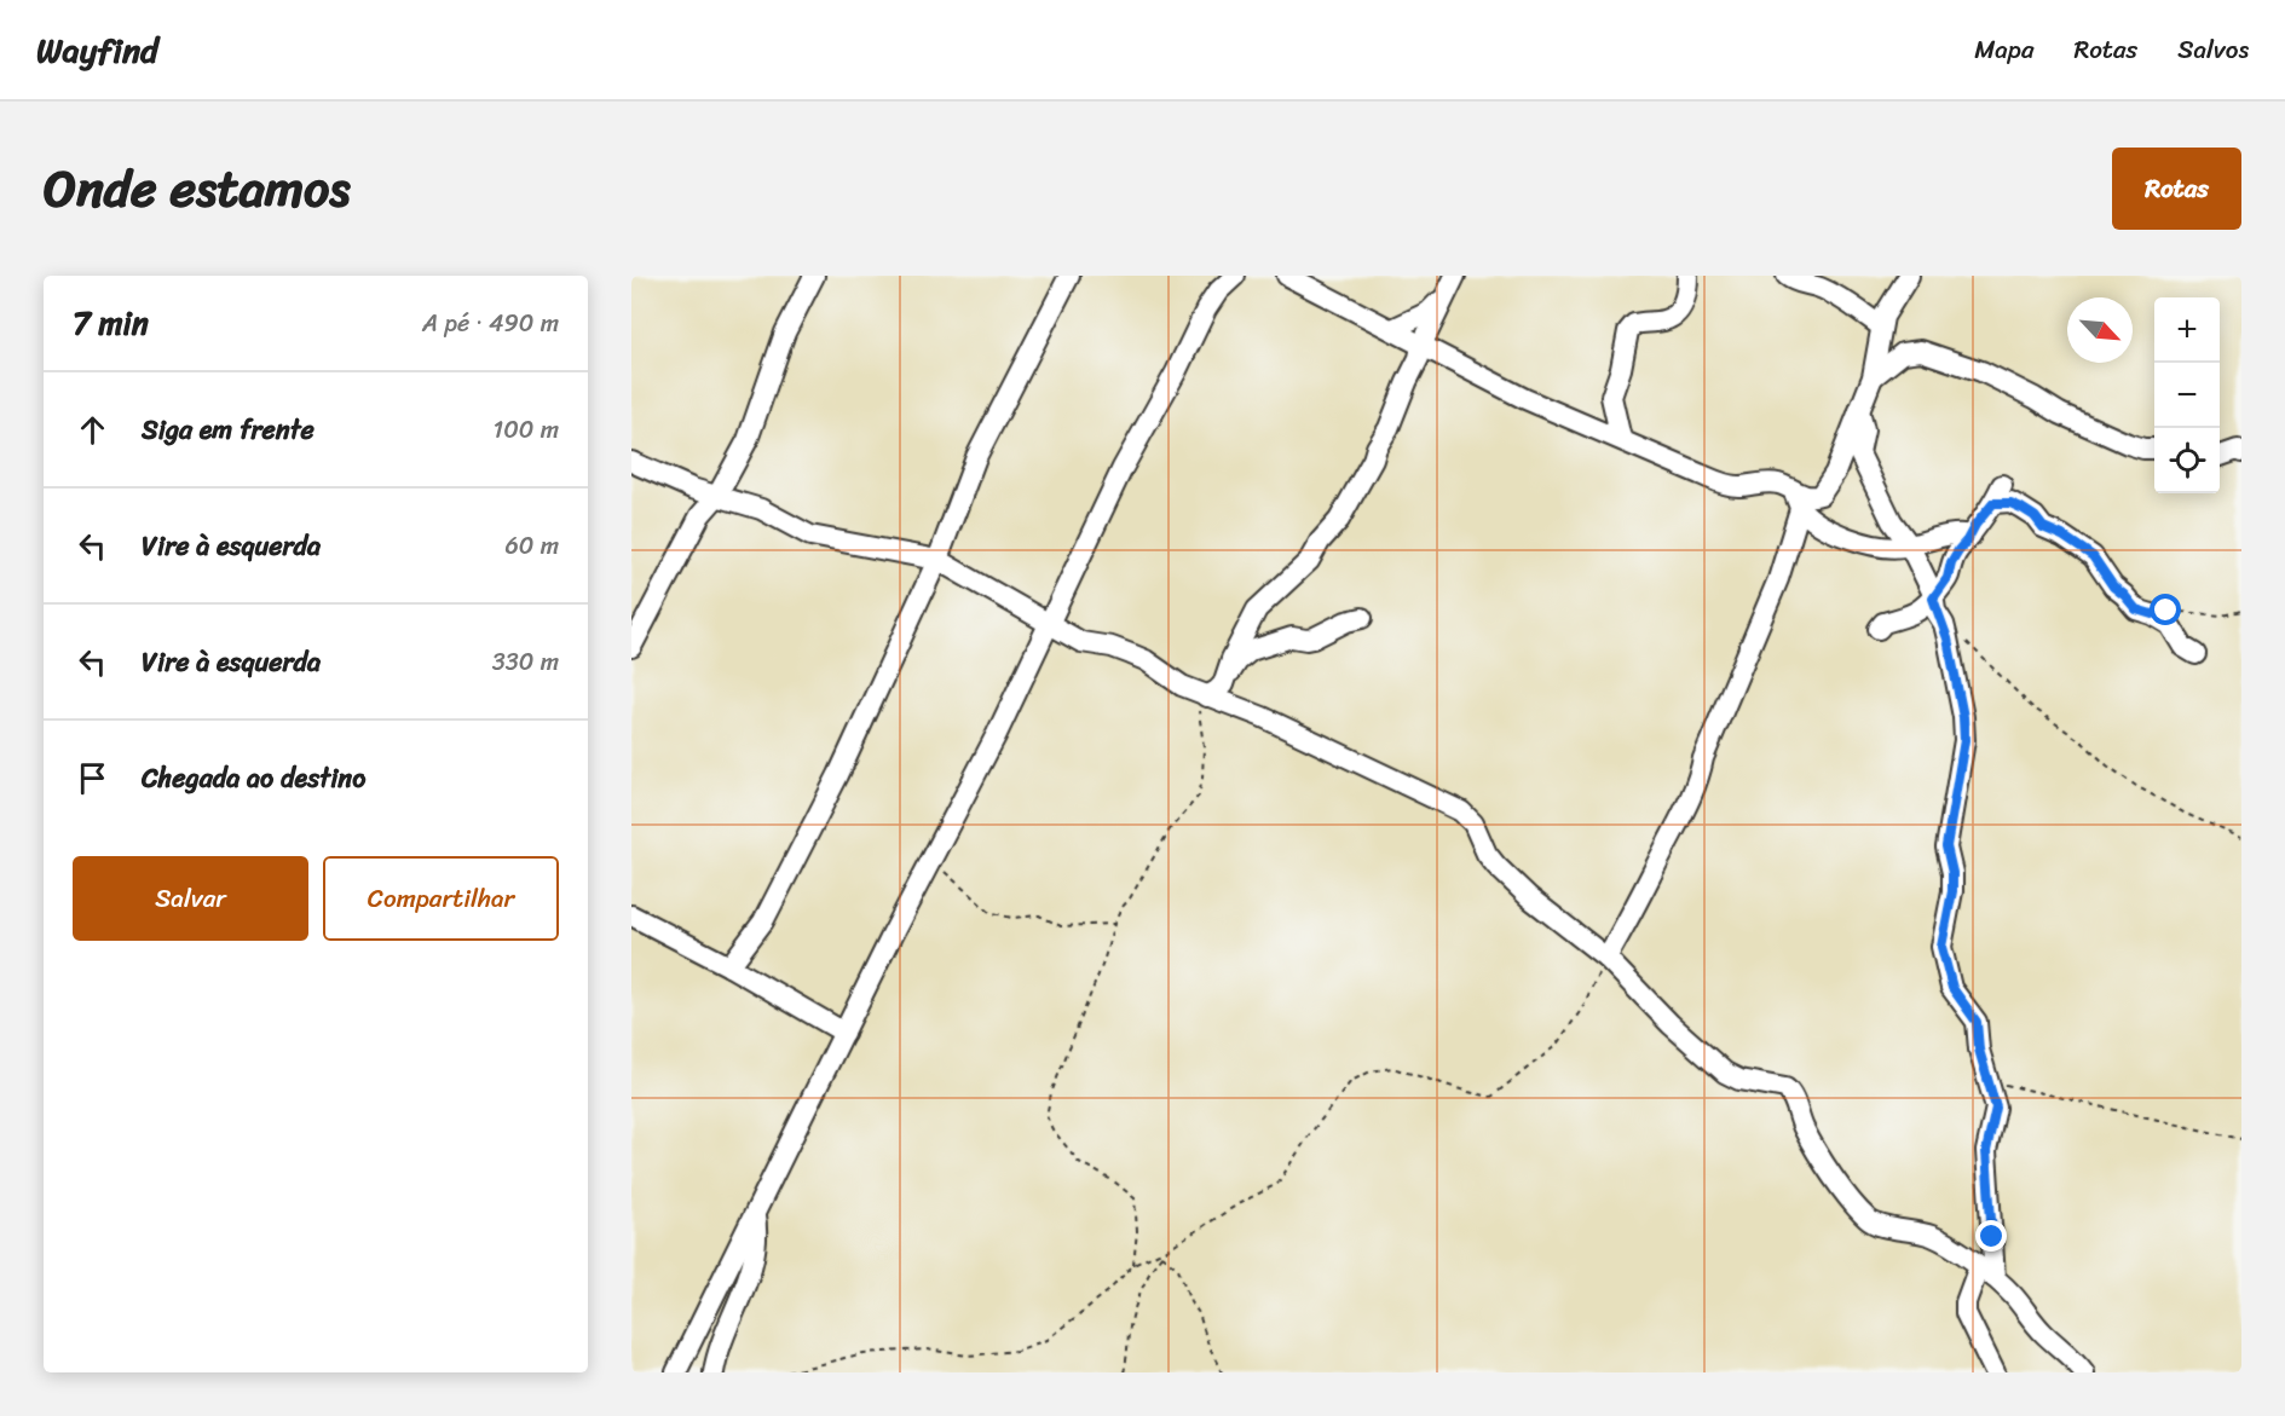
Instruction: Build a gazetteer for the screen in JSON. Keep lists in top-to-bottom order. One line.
{"north":"bottom right","page":{"header":"Wayfind","nav":["Mapa","Rotas","Salvos"],"title":"Onde estamos","buttons":["Rotas",["Salvar","Compartilhar"]],"heading":["7 min","A pé · 490 m"],"map_buttons":["+","−"],"list":[["Siga em frente","100 m"],["Vire à esquerda","60 m"],["Vire à esquerda","330 m"],"Chegada ao destino"]}}
